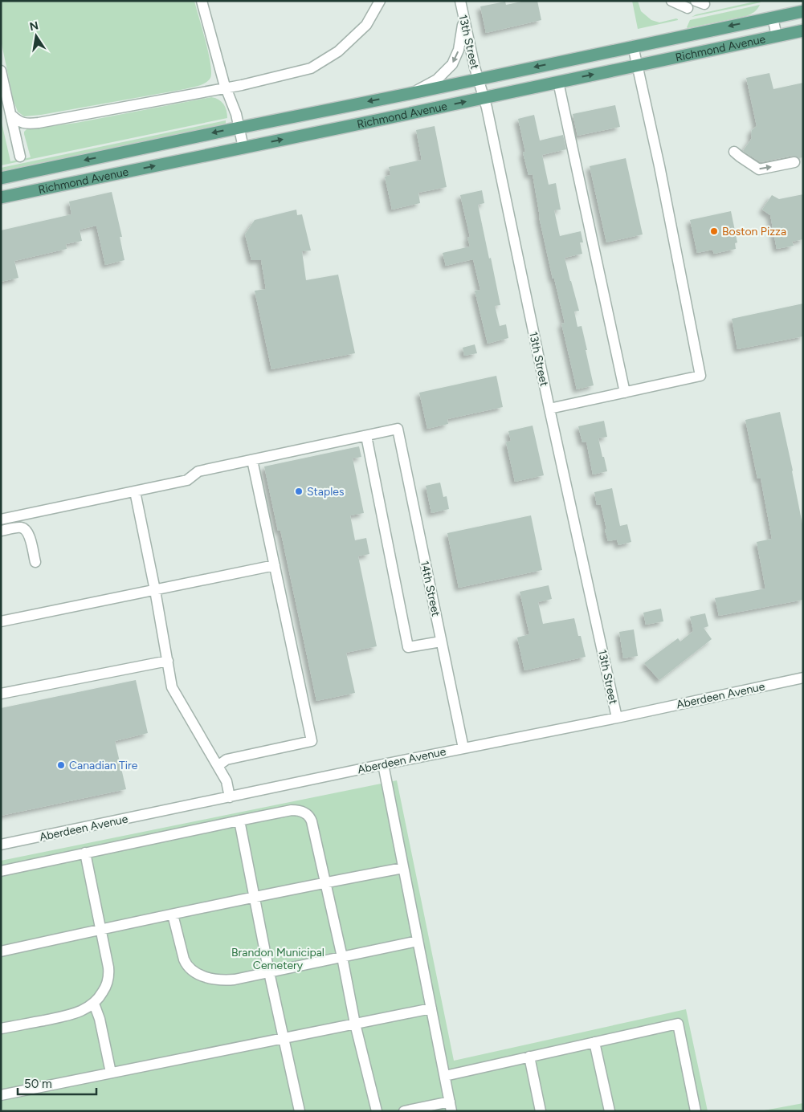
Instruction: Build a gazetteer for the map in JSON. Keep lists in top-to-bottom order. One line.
{"streets":{"main road":["Richmond Avenue"],"street":["13th Street","14th Street","Aberdeen Avenue"]},"crossings":[["13th Street","Richmond Avenue"],["13th Street","Aberdeen Avenue"],["14th Street","Aberdeen Avenue"]],"parks":["Brandon Municipal Cemetery"],"places":["Boston Pizza","Staples","Canadian Tire"],"scale_bar":"50 m","north":"top"}
